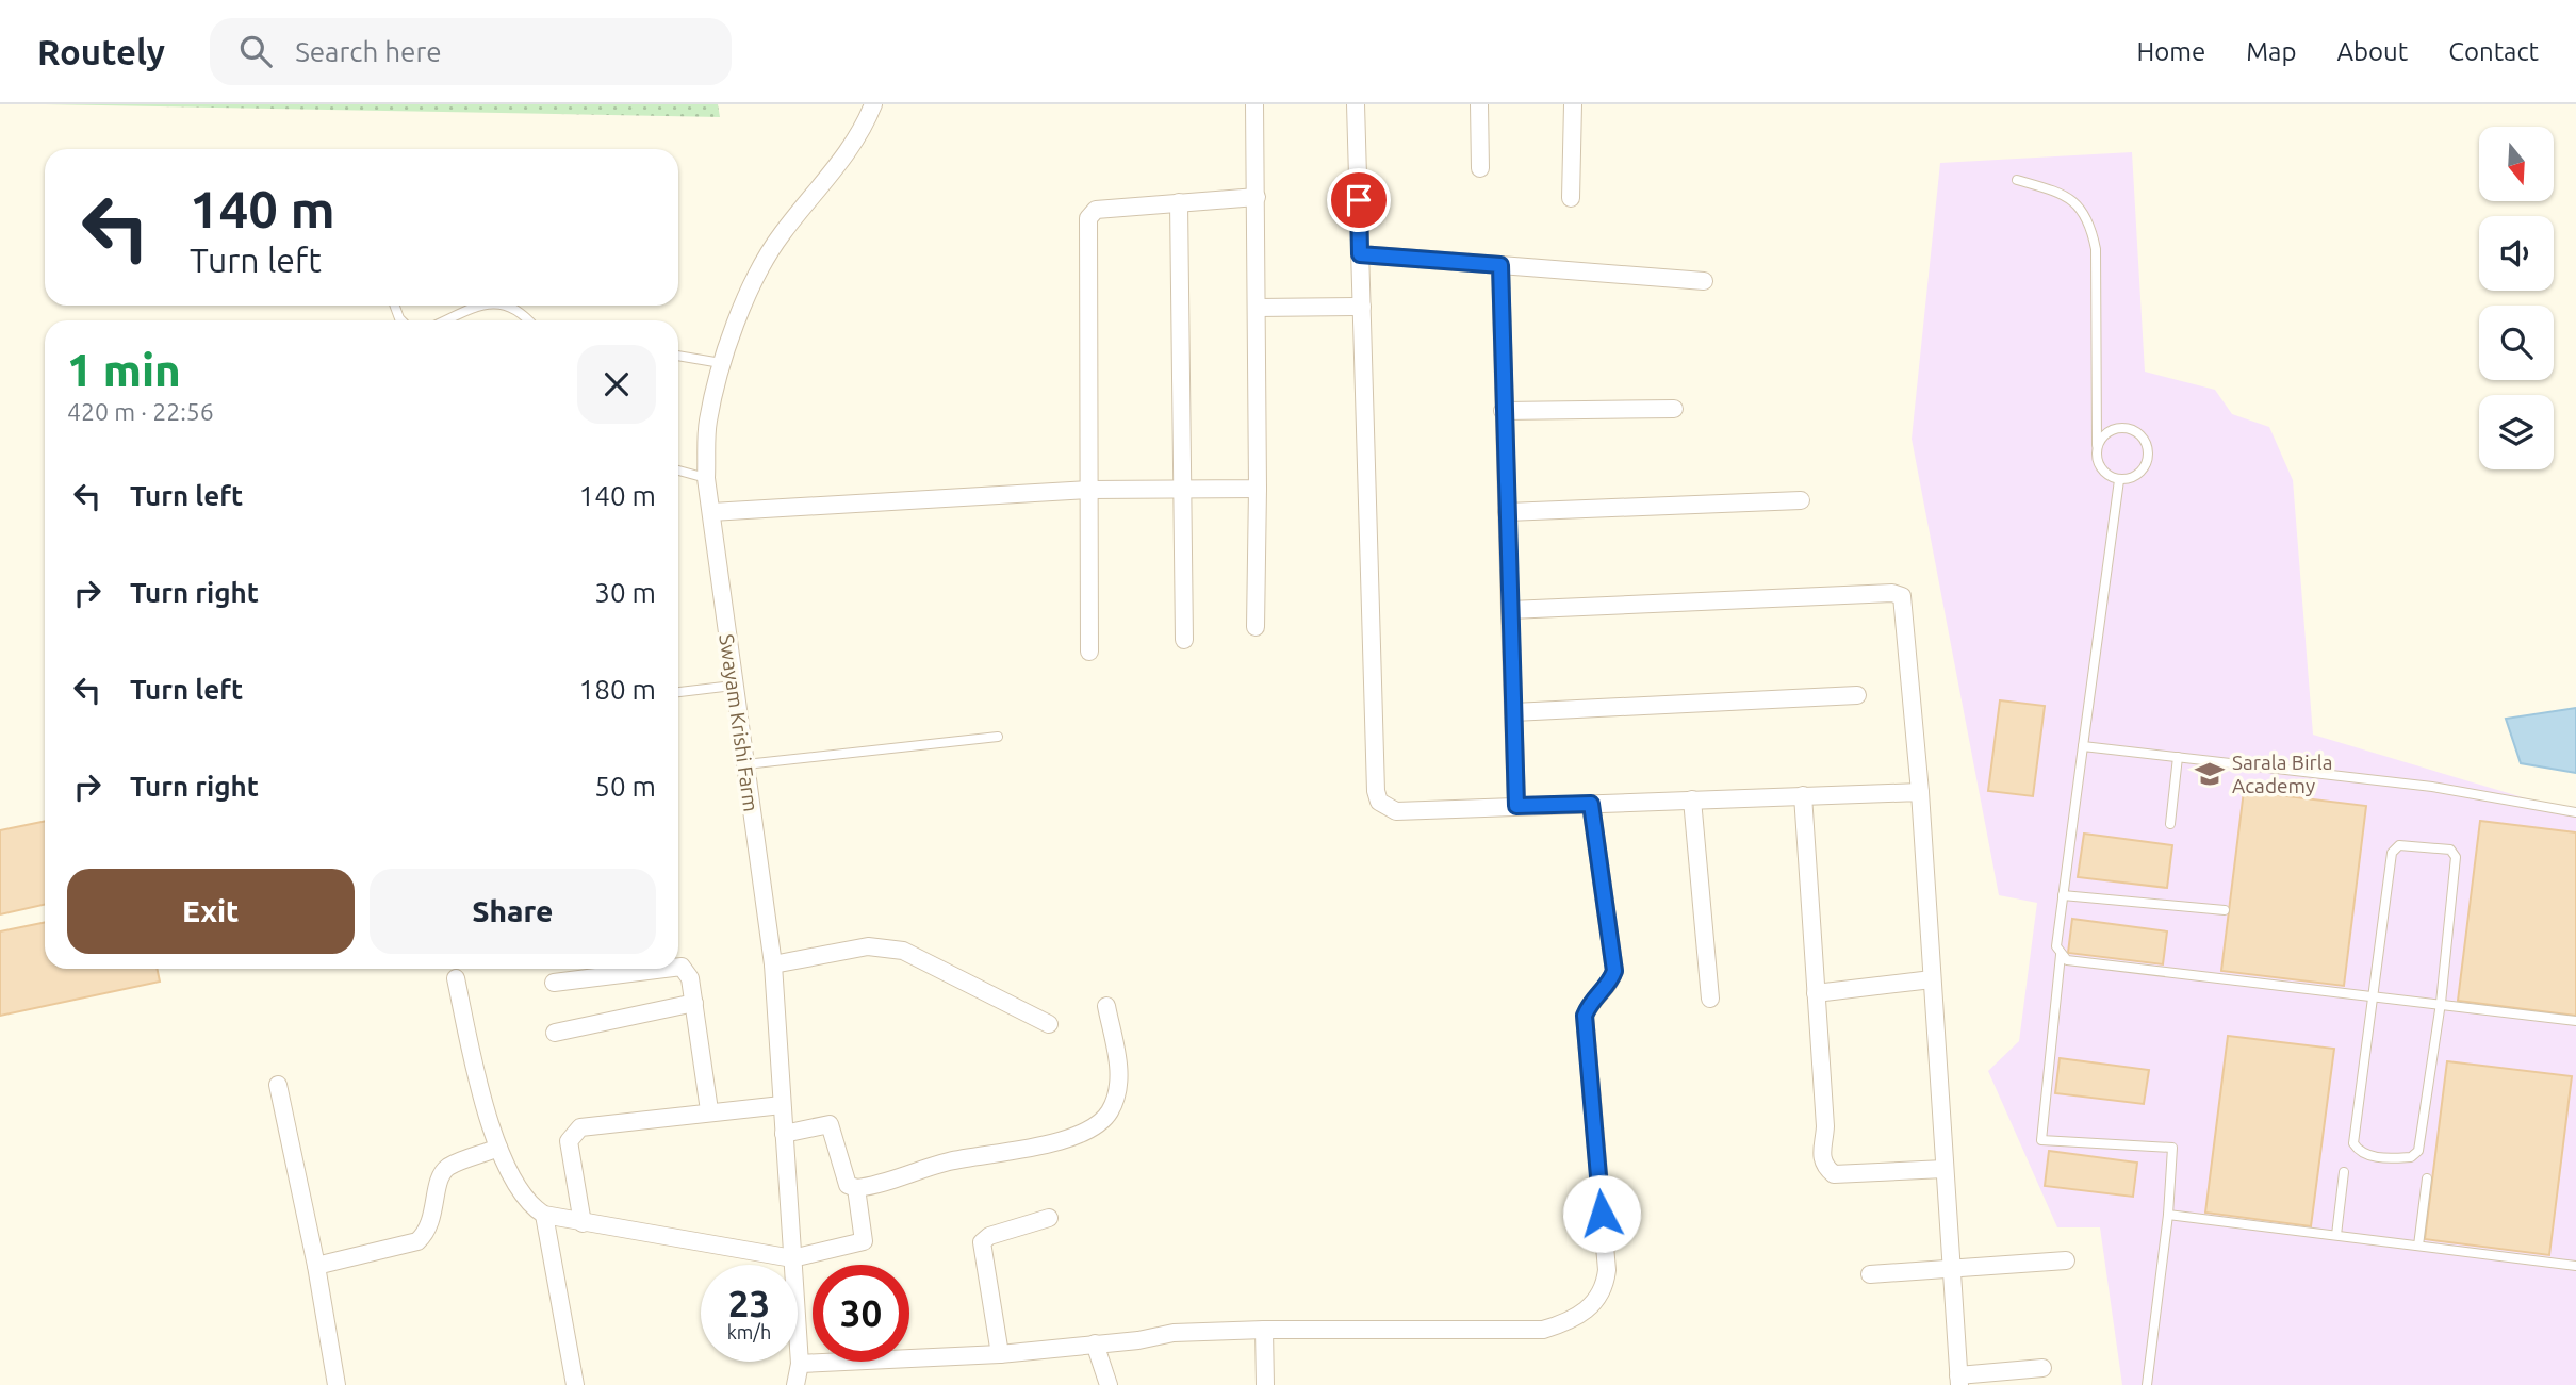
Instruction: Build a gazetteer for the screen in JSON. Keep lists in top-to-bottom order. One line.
{"streets":{"street":["Swayam Krishi Farm"]},"places":{"school or university":["Sarala Birla Academy"]},"north":"bottom","page":{"header":"Routely","search":"Search here","nav":["Home","Map","About","Contact"],"turn":["140 m","Turn left"],"heading":["1 min","420 m · 22:56"],"list":[{"name":"Turn left","value":"140 m"},{"name":"Turn right","value":"30 m"},{"name":"Turn left","value":"180 m"},{"name":"Turn right","value":"50 m"}],"buttons":["Exit","Share"],"speed":"23 km/h","limit":"30"}}
